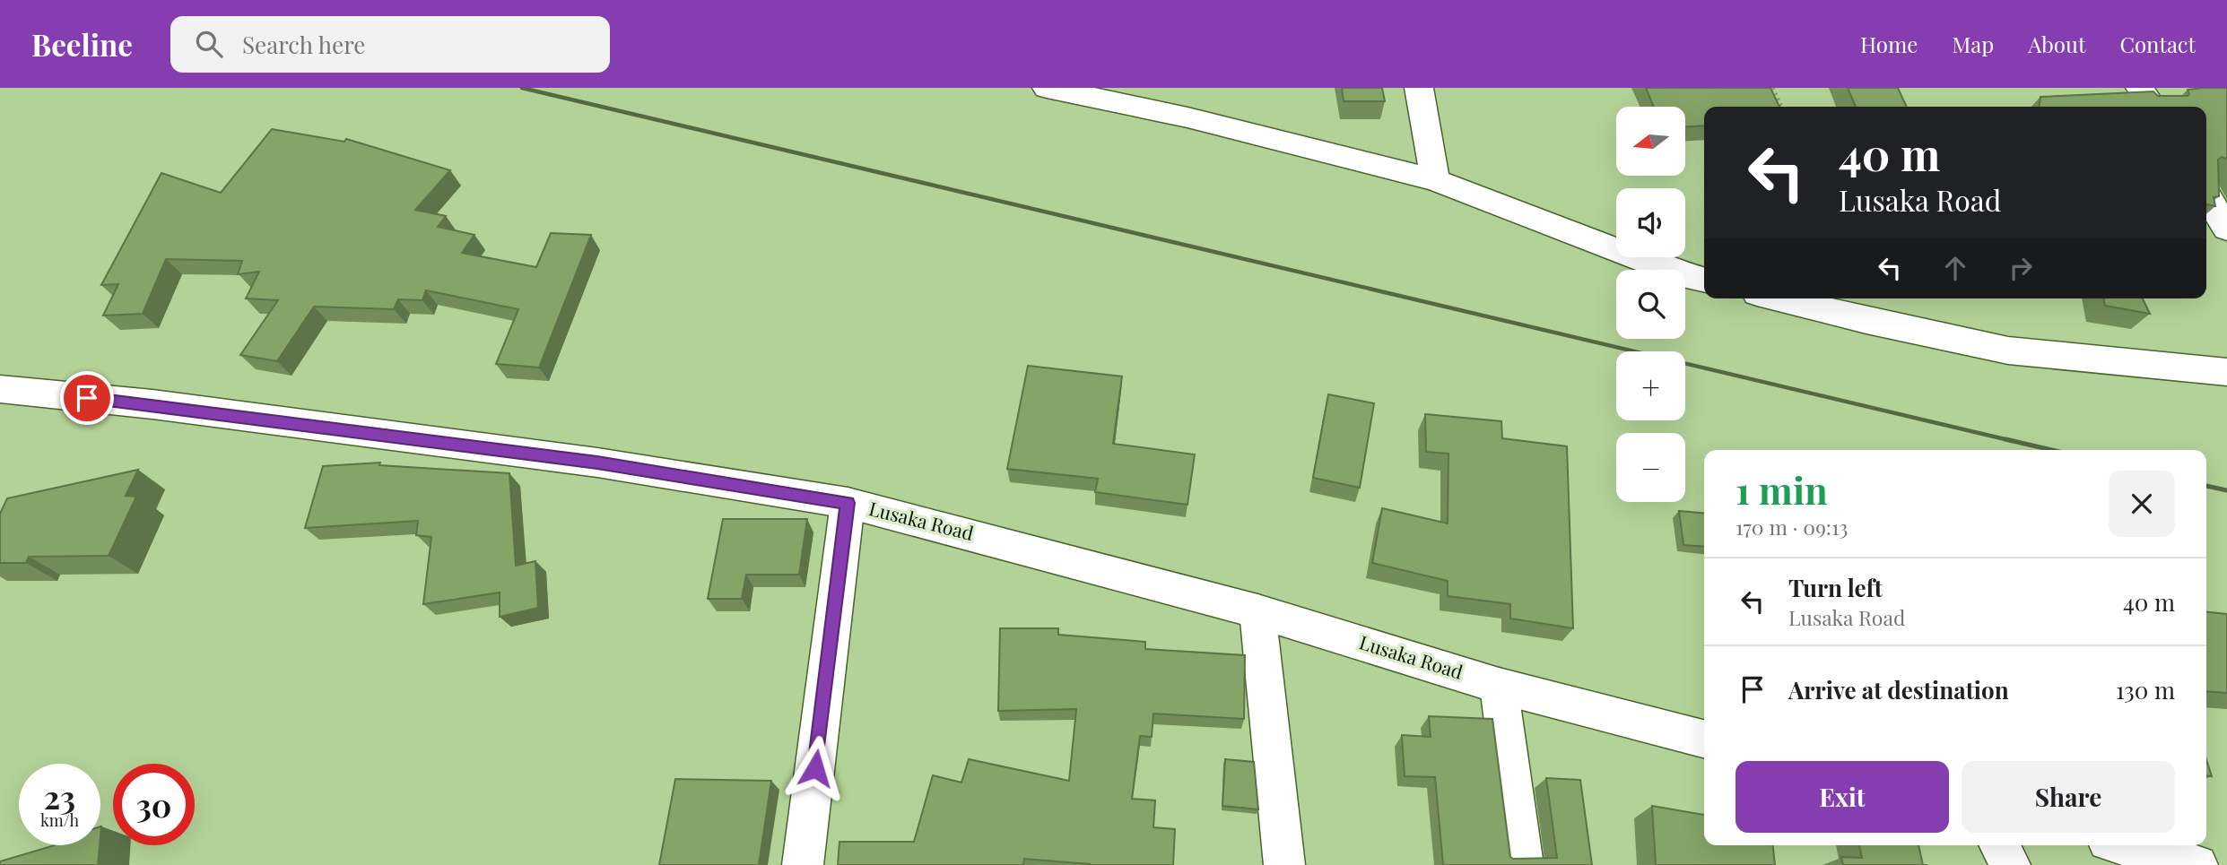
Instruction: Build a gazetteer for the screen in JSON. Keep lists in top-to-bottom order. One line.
{"streets":{"street":["Lusaka Road"]},"north":"left","page":{"header":"Beeline","search":"Search here","nav":["Home","Map","About","Contact"],"map_buttons":["+","−"],"turn":["40 m","Lusaka Road"],"heading":["1 min","170 m · 09:13"],"list":[{"name":"Turn left","note":"Lusaka Road","value":"40 m"},{"name":"Arrive at destination","value":"130 m"}],"buttons":["Exit","Share"],"speed":"23 km/h","limit":"30"}}
